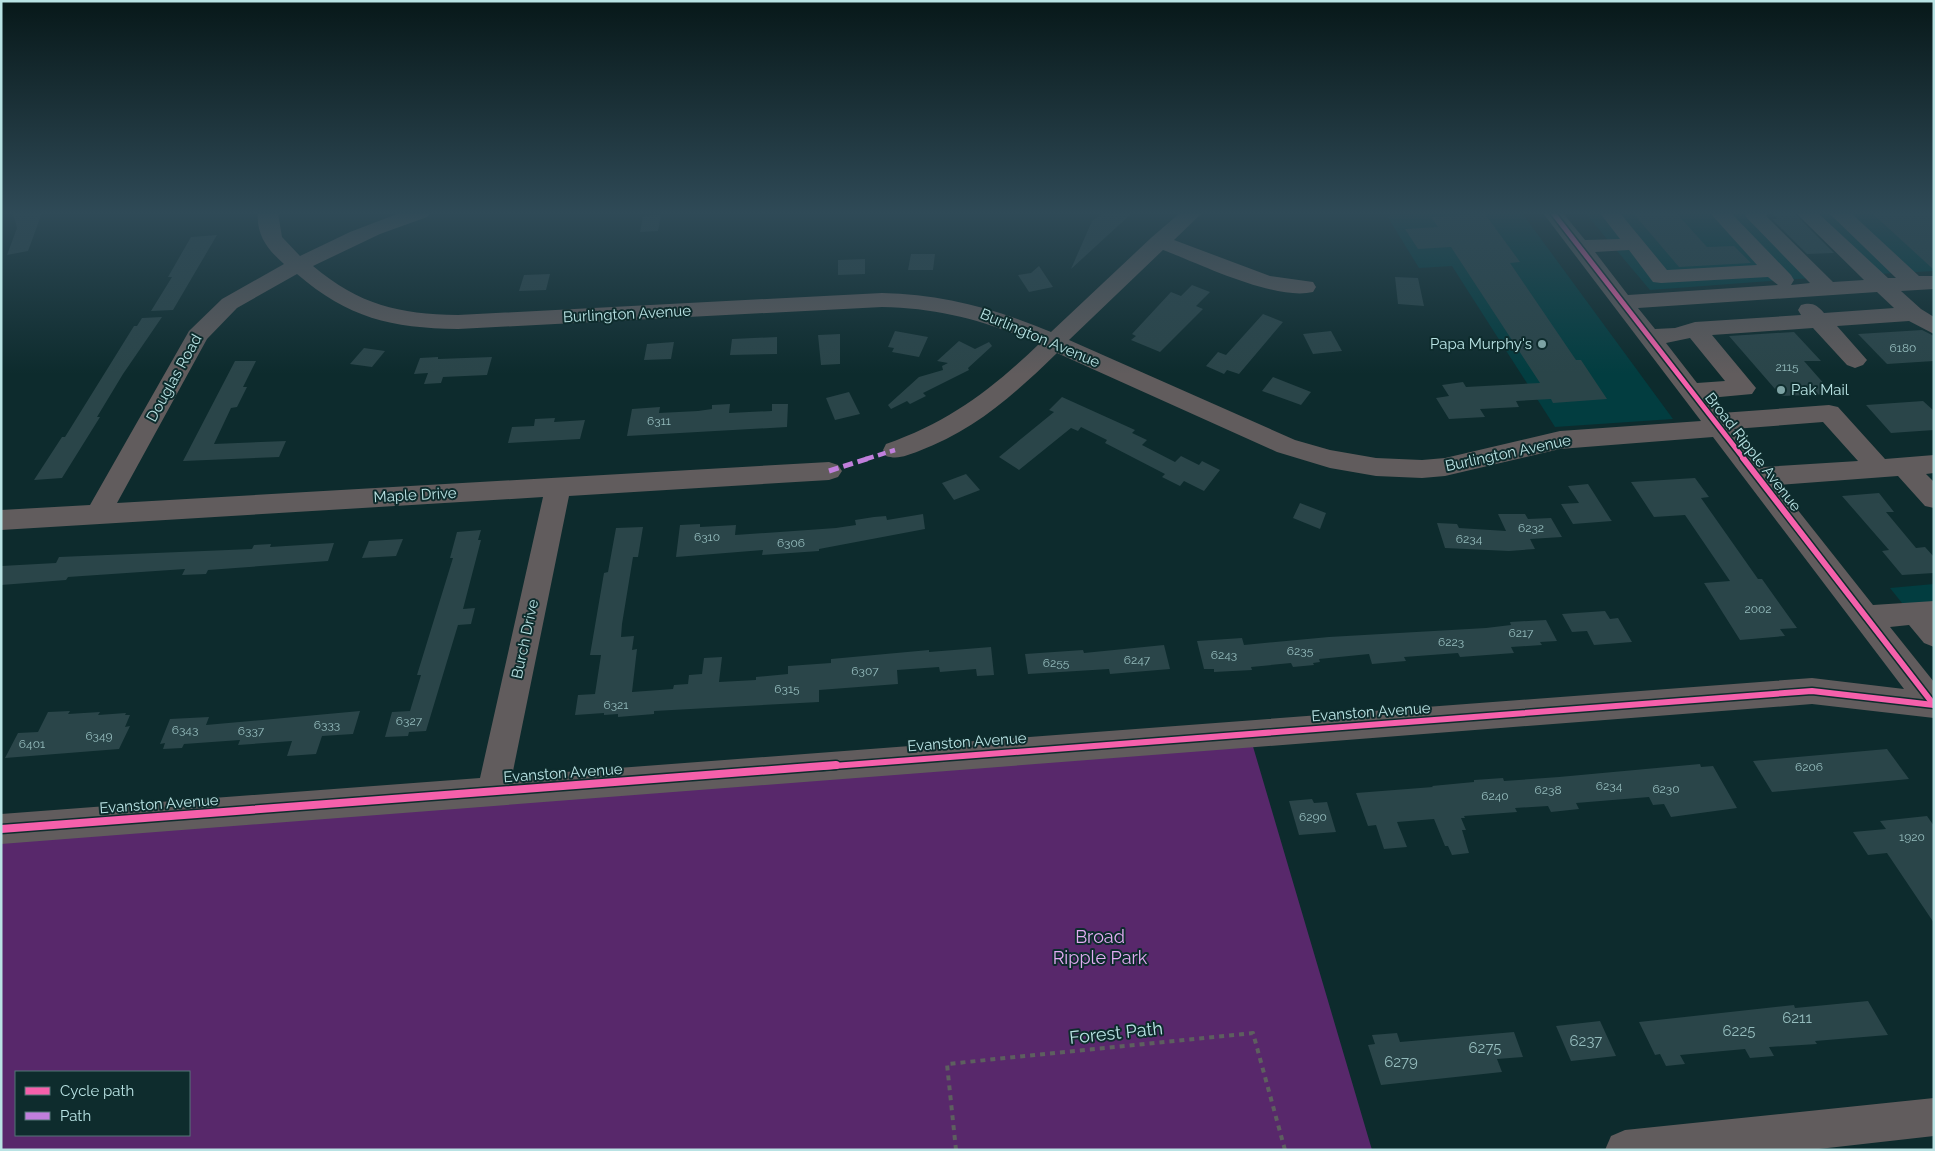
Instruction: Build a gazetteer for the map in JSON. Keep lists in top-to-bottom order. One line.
{"streets":{"street":["Burlington Avenue","Douglas Road","Broad Ripple Avenue","Maple Drive","Burch Drive","Evanston Avenue"],"path":["Forest Path"]},"crossings":[["Burlington Avenue","Broad Ripple Avenue"],["Douglas Road","Maple Drive"],["Broad Ripple Avenue","Evanston Avenue"],["Maple Drive","Burch Drive"],["Burch Drive","Evanston Avenue"]],"parks":["Broad Ripple Park"],"places":["Papa Murphy's","Pak Mail"],"house_numbers":["6180","2115","6311","6232","6310","6234","6306","2002","6217","6223","6235","6243","6247","6255","6307","6315","6321","6327","6333","6343","6337","6349","6401","6206","6234","6230","6238","6240","6290","1920","6211","6225","6237","6275","6279"],"legend":["Cycle path","Path"]}
